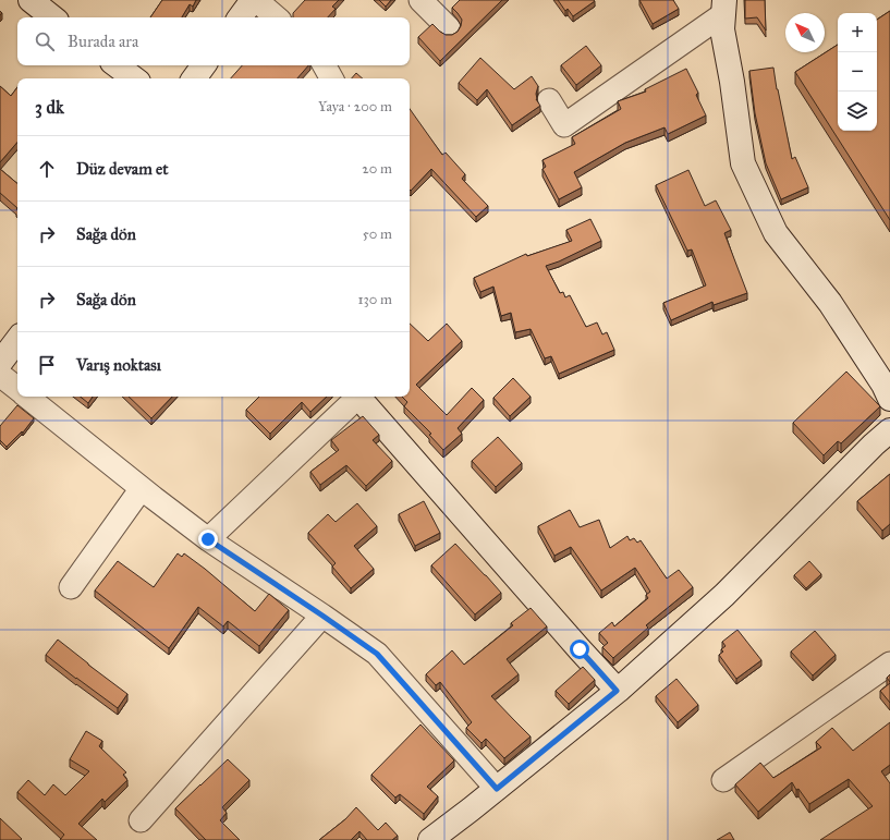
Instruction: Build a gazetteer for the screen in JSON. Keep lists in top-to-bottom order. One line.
{"north":"top left","page":{"map_buttons":["+","−"],"search":"Burada ara","heading":["3 dk","Yaya · 200 m"],"list":[["Düz devam et","20 m"],["Sağa dön","50 m"],["Sağa dön","130 m"],"Varış noktası"]}}
